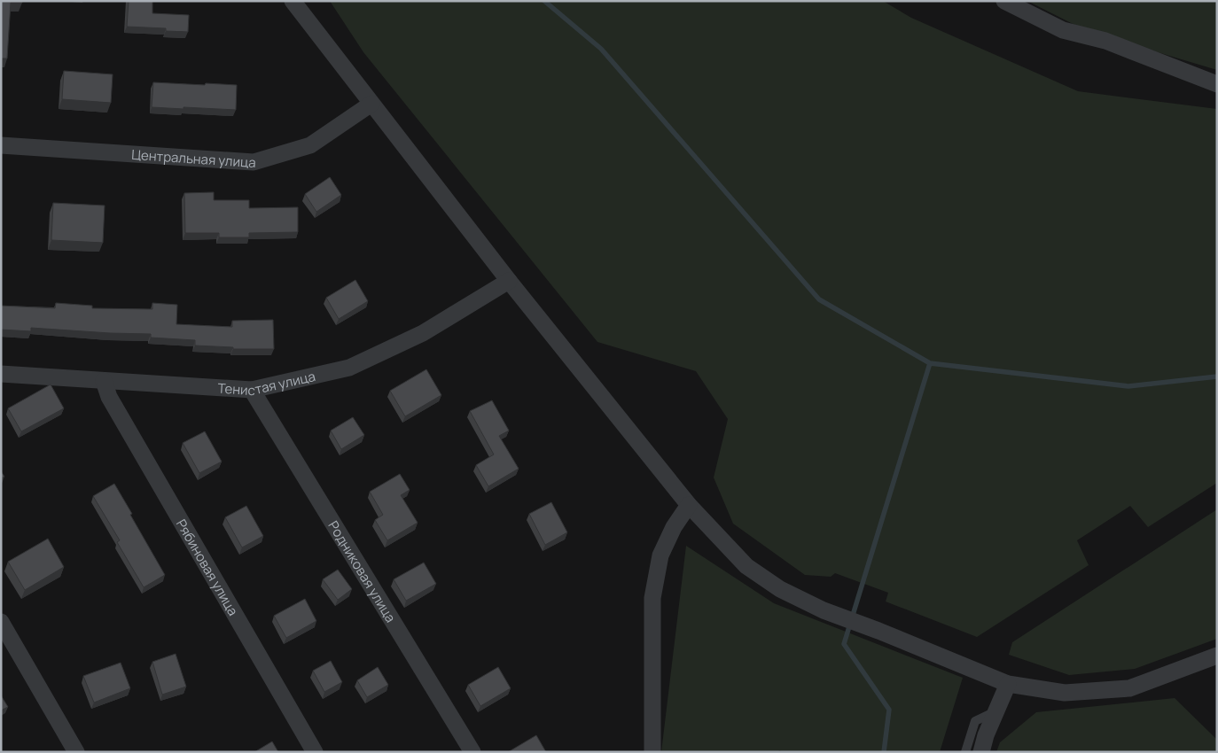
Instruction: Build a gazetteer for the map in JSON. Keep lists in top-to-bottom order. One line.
{"streets":{"street":["Центральная улица","Тенистая улица","Рябиновая улица","Родниковая улица"]},"crossings":[["Тенистая улица","Рябиновая улица"],["Тенистая улица","Родниковая улица"]]}
